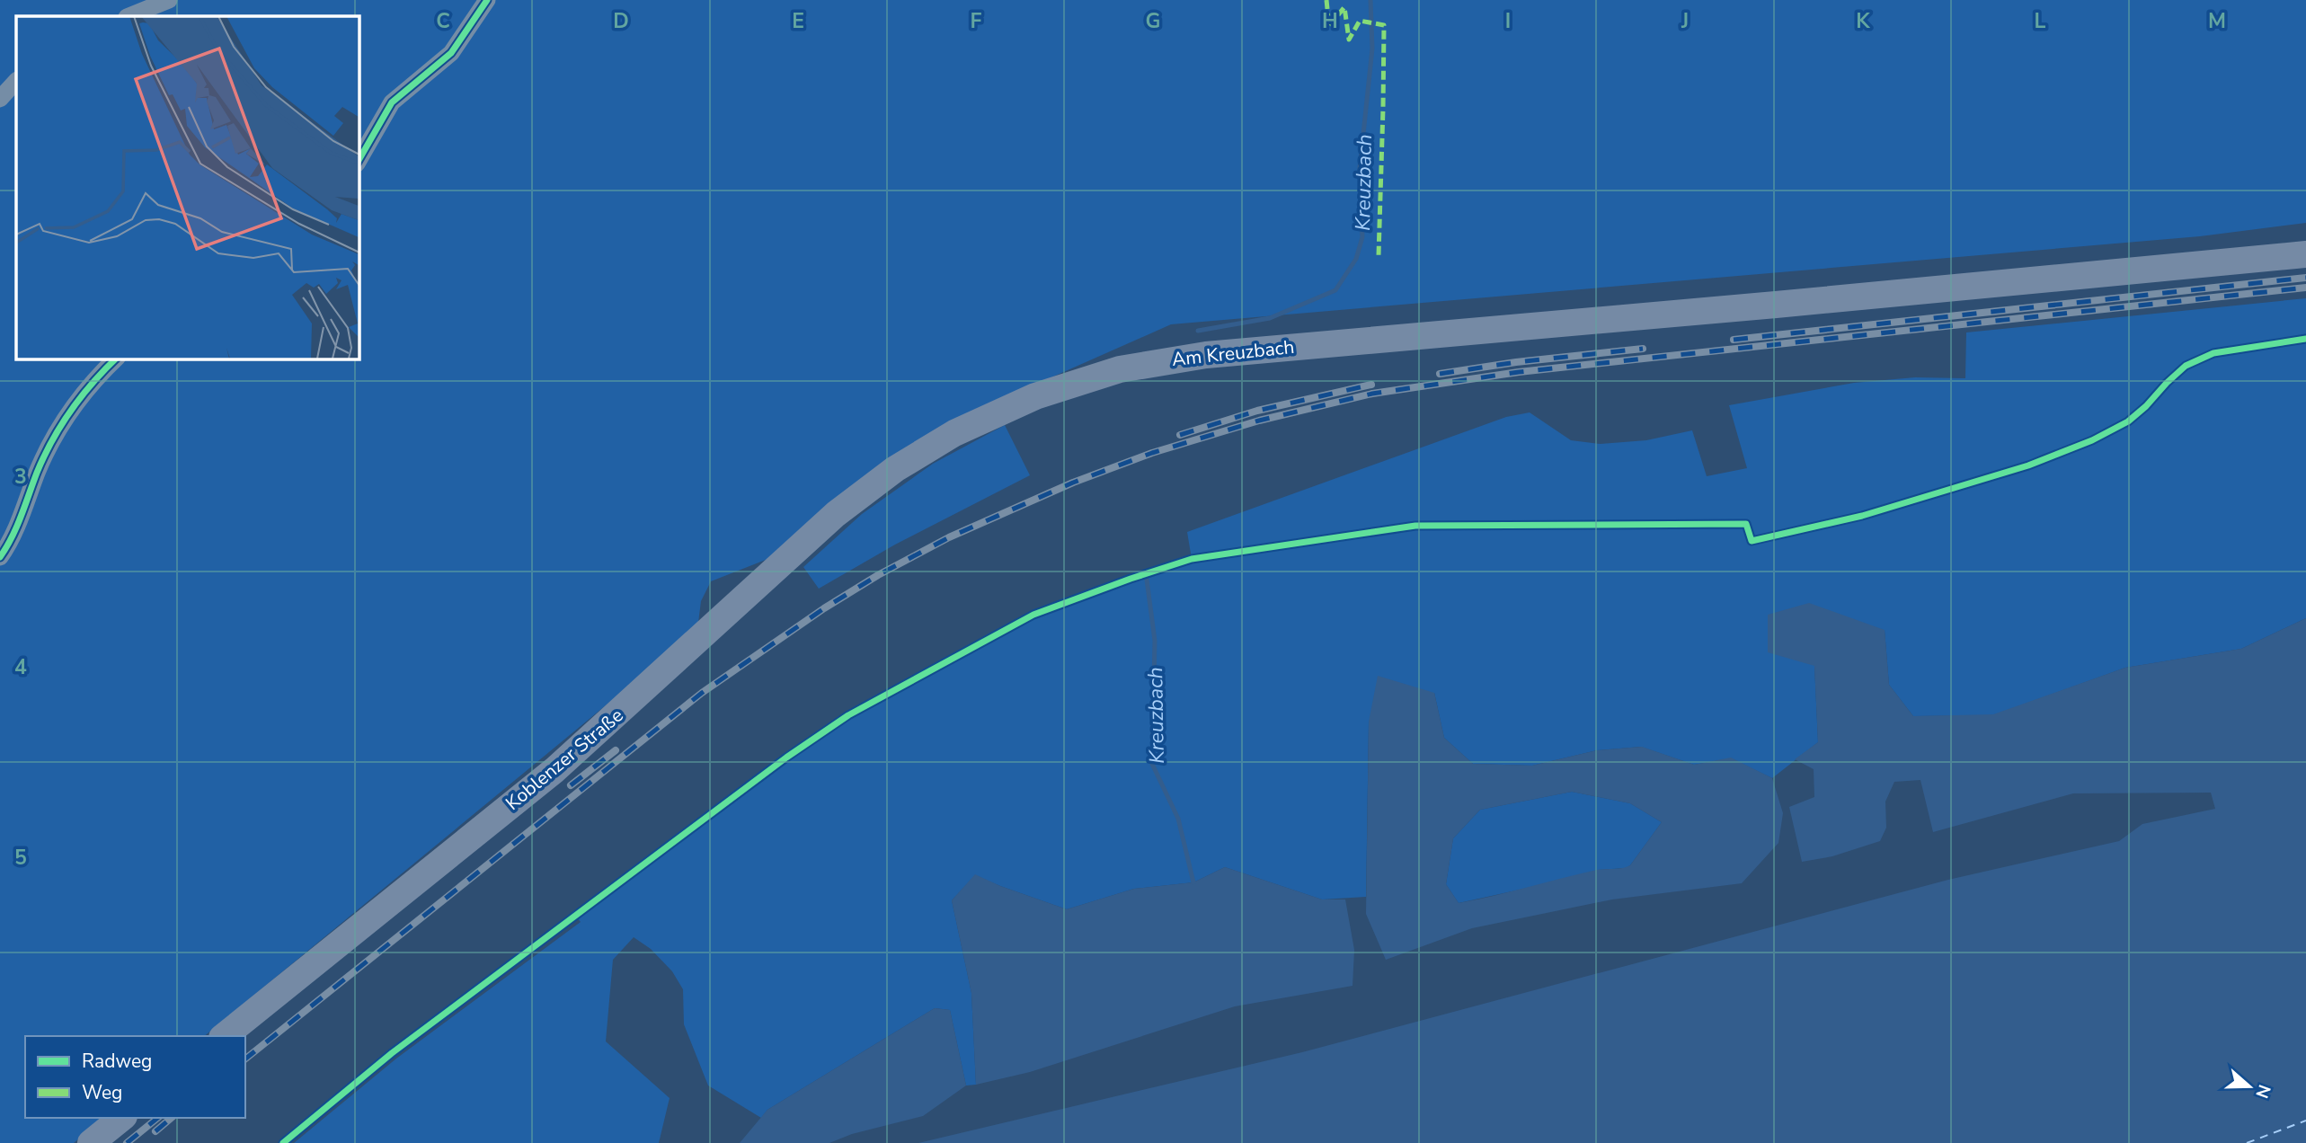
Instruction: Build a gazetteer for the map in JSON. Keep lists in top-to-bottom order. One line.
{"streets":{"main road":["Am Kreuzbach","Koblenzer Straße"]},"crossings":[["Am Kreuzbach","Koblenzer Straße"]],"water":["Kreuzbach"],"legend":["Radweg","Weg"],"north":"right","grid":{"columns":["C","D","E","F","G","H","I","J","K","L","M"],"rows":["3","4","5"]}}
